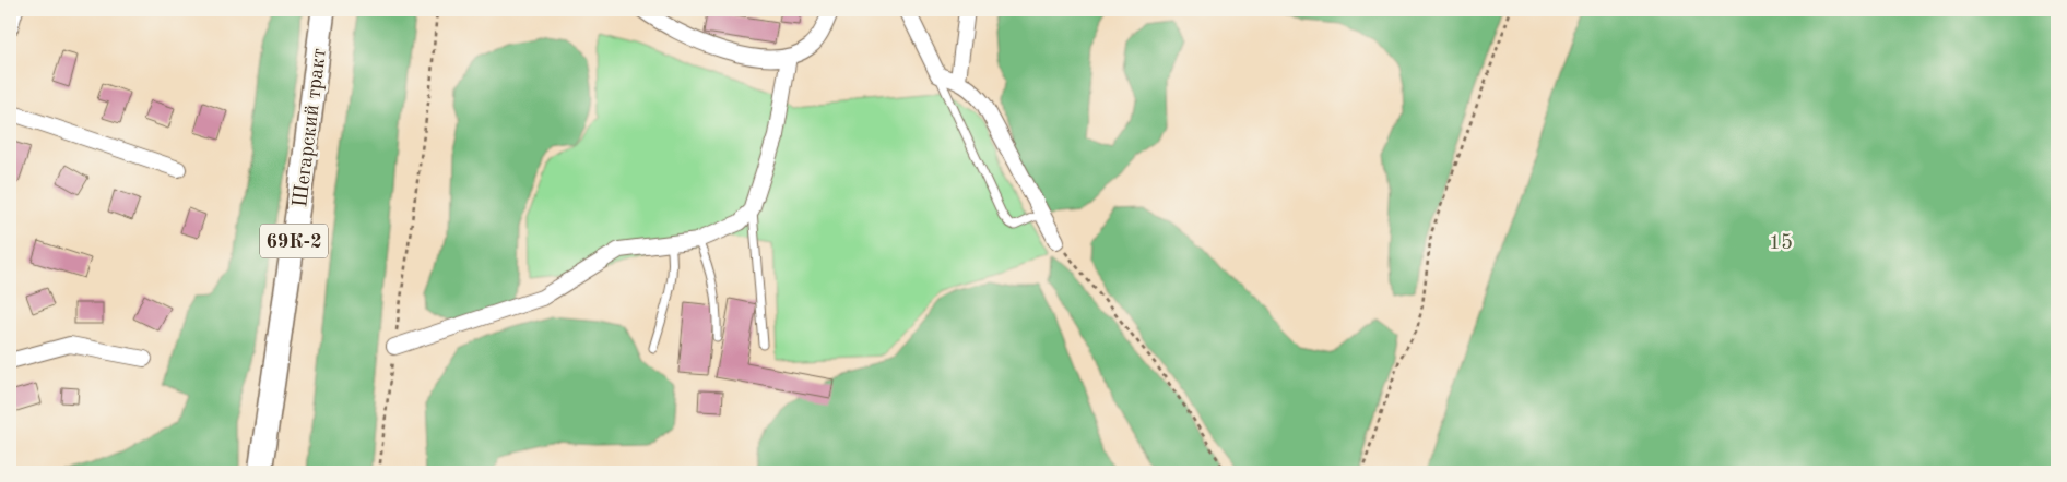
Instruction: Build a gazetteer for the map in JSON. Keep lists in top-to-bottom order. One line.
{"streets":{"main road":["Шегарский тракт","69К-2"]},"parks":["15"]}
